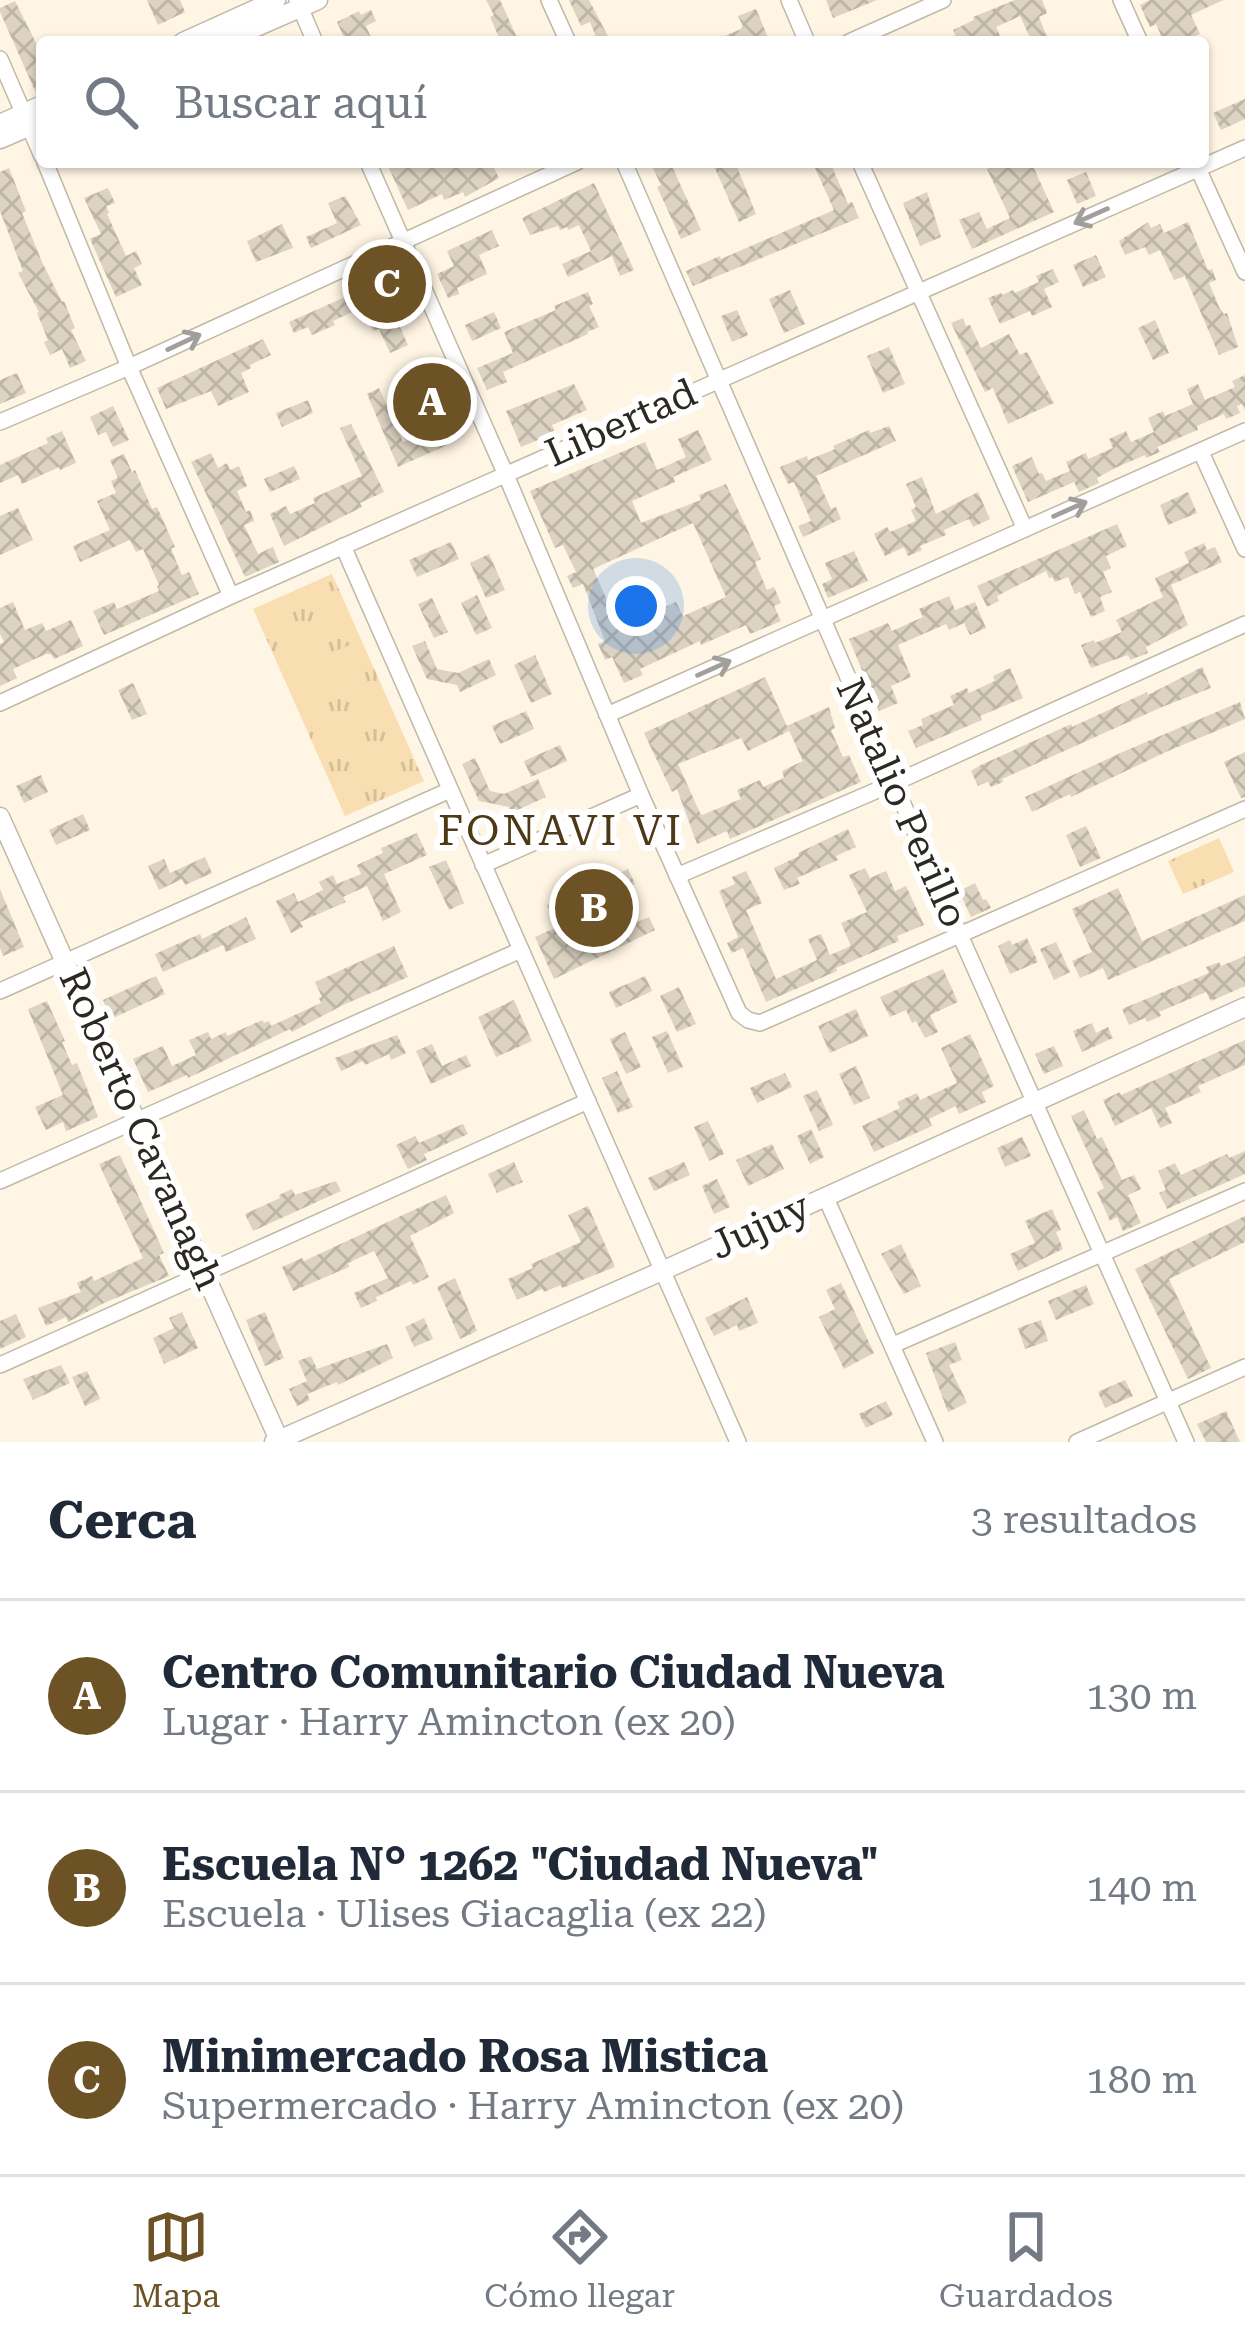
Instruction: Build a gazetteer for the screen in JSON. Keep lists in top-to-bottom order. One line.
{"streets":{"main road":["Roberto Cavanagh","Jujuy"],"street":["Libertad","Natalio Perillo"]},"crossings":[["Libertad","Natalio Perillo"],["Natalio Perillo","Jujuy"],["Roberto Cavanagh","Jujuy"]],"districts":["FONAVI VI"],"page":{"search":"Buscar aquí","pins":["C","A","B"],"heading":["Cerca","3 resultados"],"list":[{"mark":"A","name":"Centro Comunitario Ciudad Nueva","note":"Lugar · Harry Amincton (ex 20)","value":"130 m"},{"mark":"B","name":"Escuela N° 1262 \"Ciudad Nueva\"","note":"Escuela · Ulises Giacaglia (ex 22)","value":"140 m"},{"mark":"C","name":"Minimercado Rosa Mistica","note":"Supermercado · Harry Amincton (ex 20)","value":"180 m"}],"nav":["Mapa","Cómo llegar","Guardados"]}}
